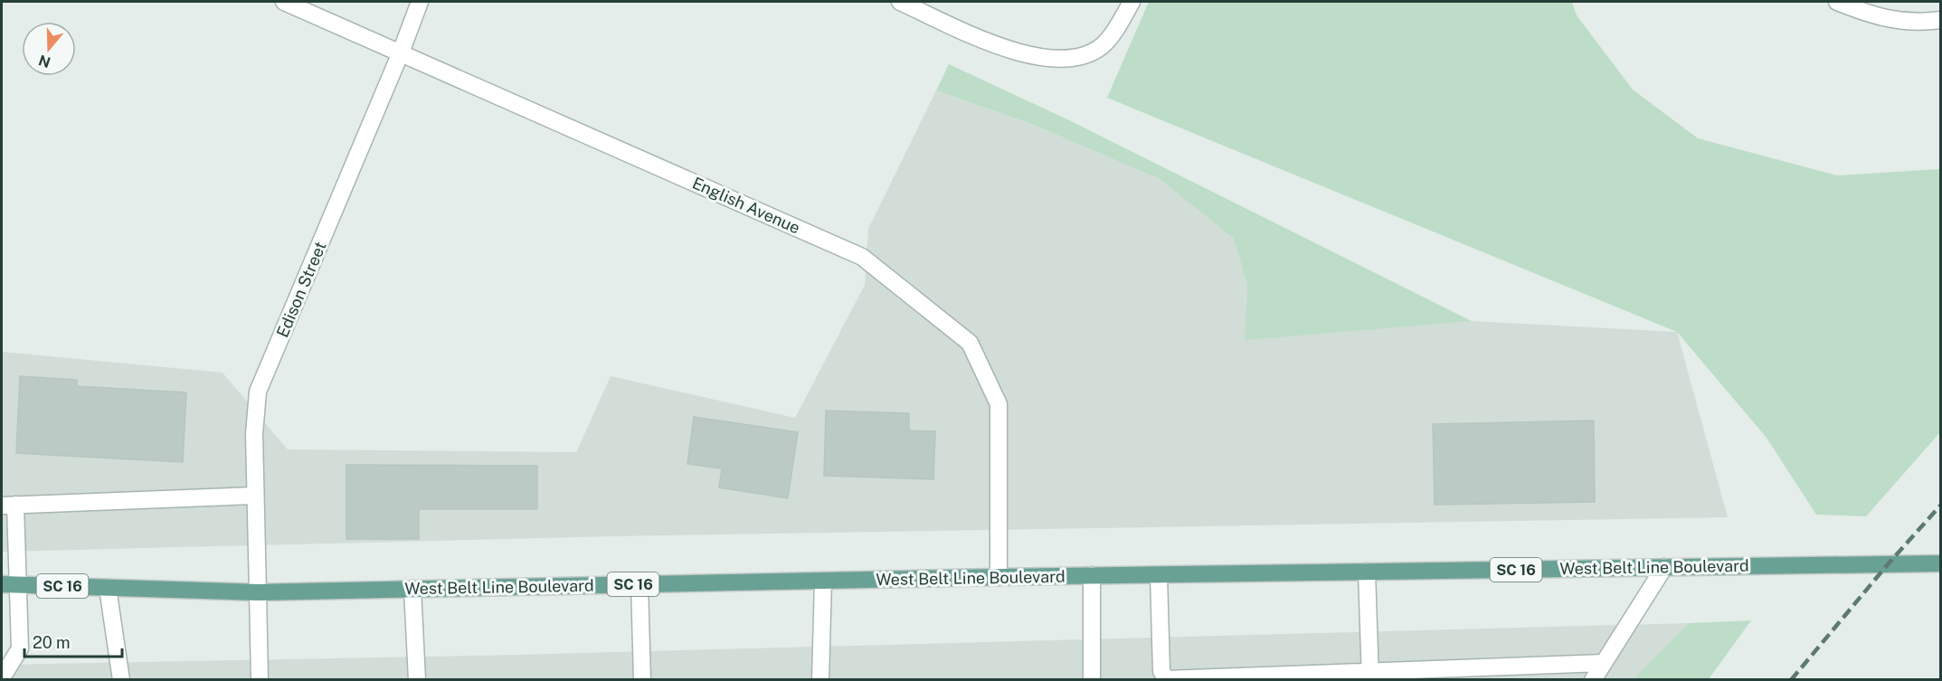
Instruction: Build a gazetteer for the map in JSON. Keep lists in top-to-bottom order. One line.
{"streets":{"main road":["West Belt Line Boulevard","SC 16"],"street":["English Avenue","Edison Street"]},"crossings":[["English Avenue","Edison Street"],["English Avenue","West Belt Line Boulevard"],["Edison Street","West Belt Line Boulevard"]],"scale_bar":"20 m","north":"bottom"}
